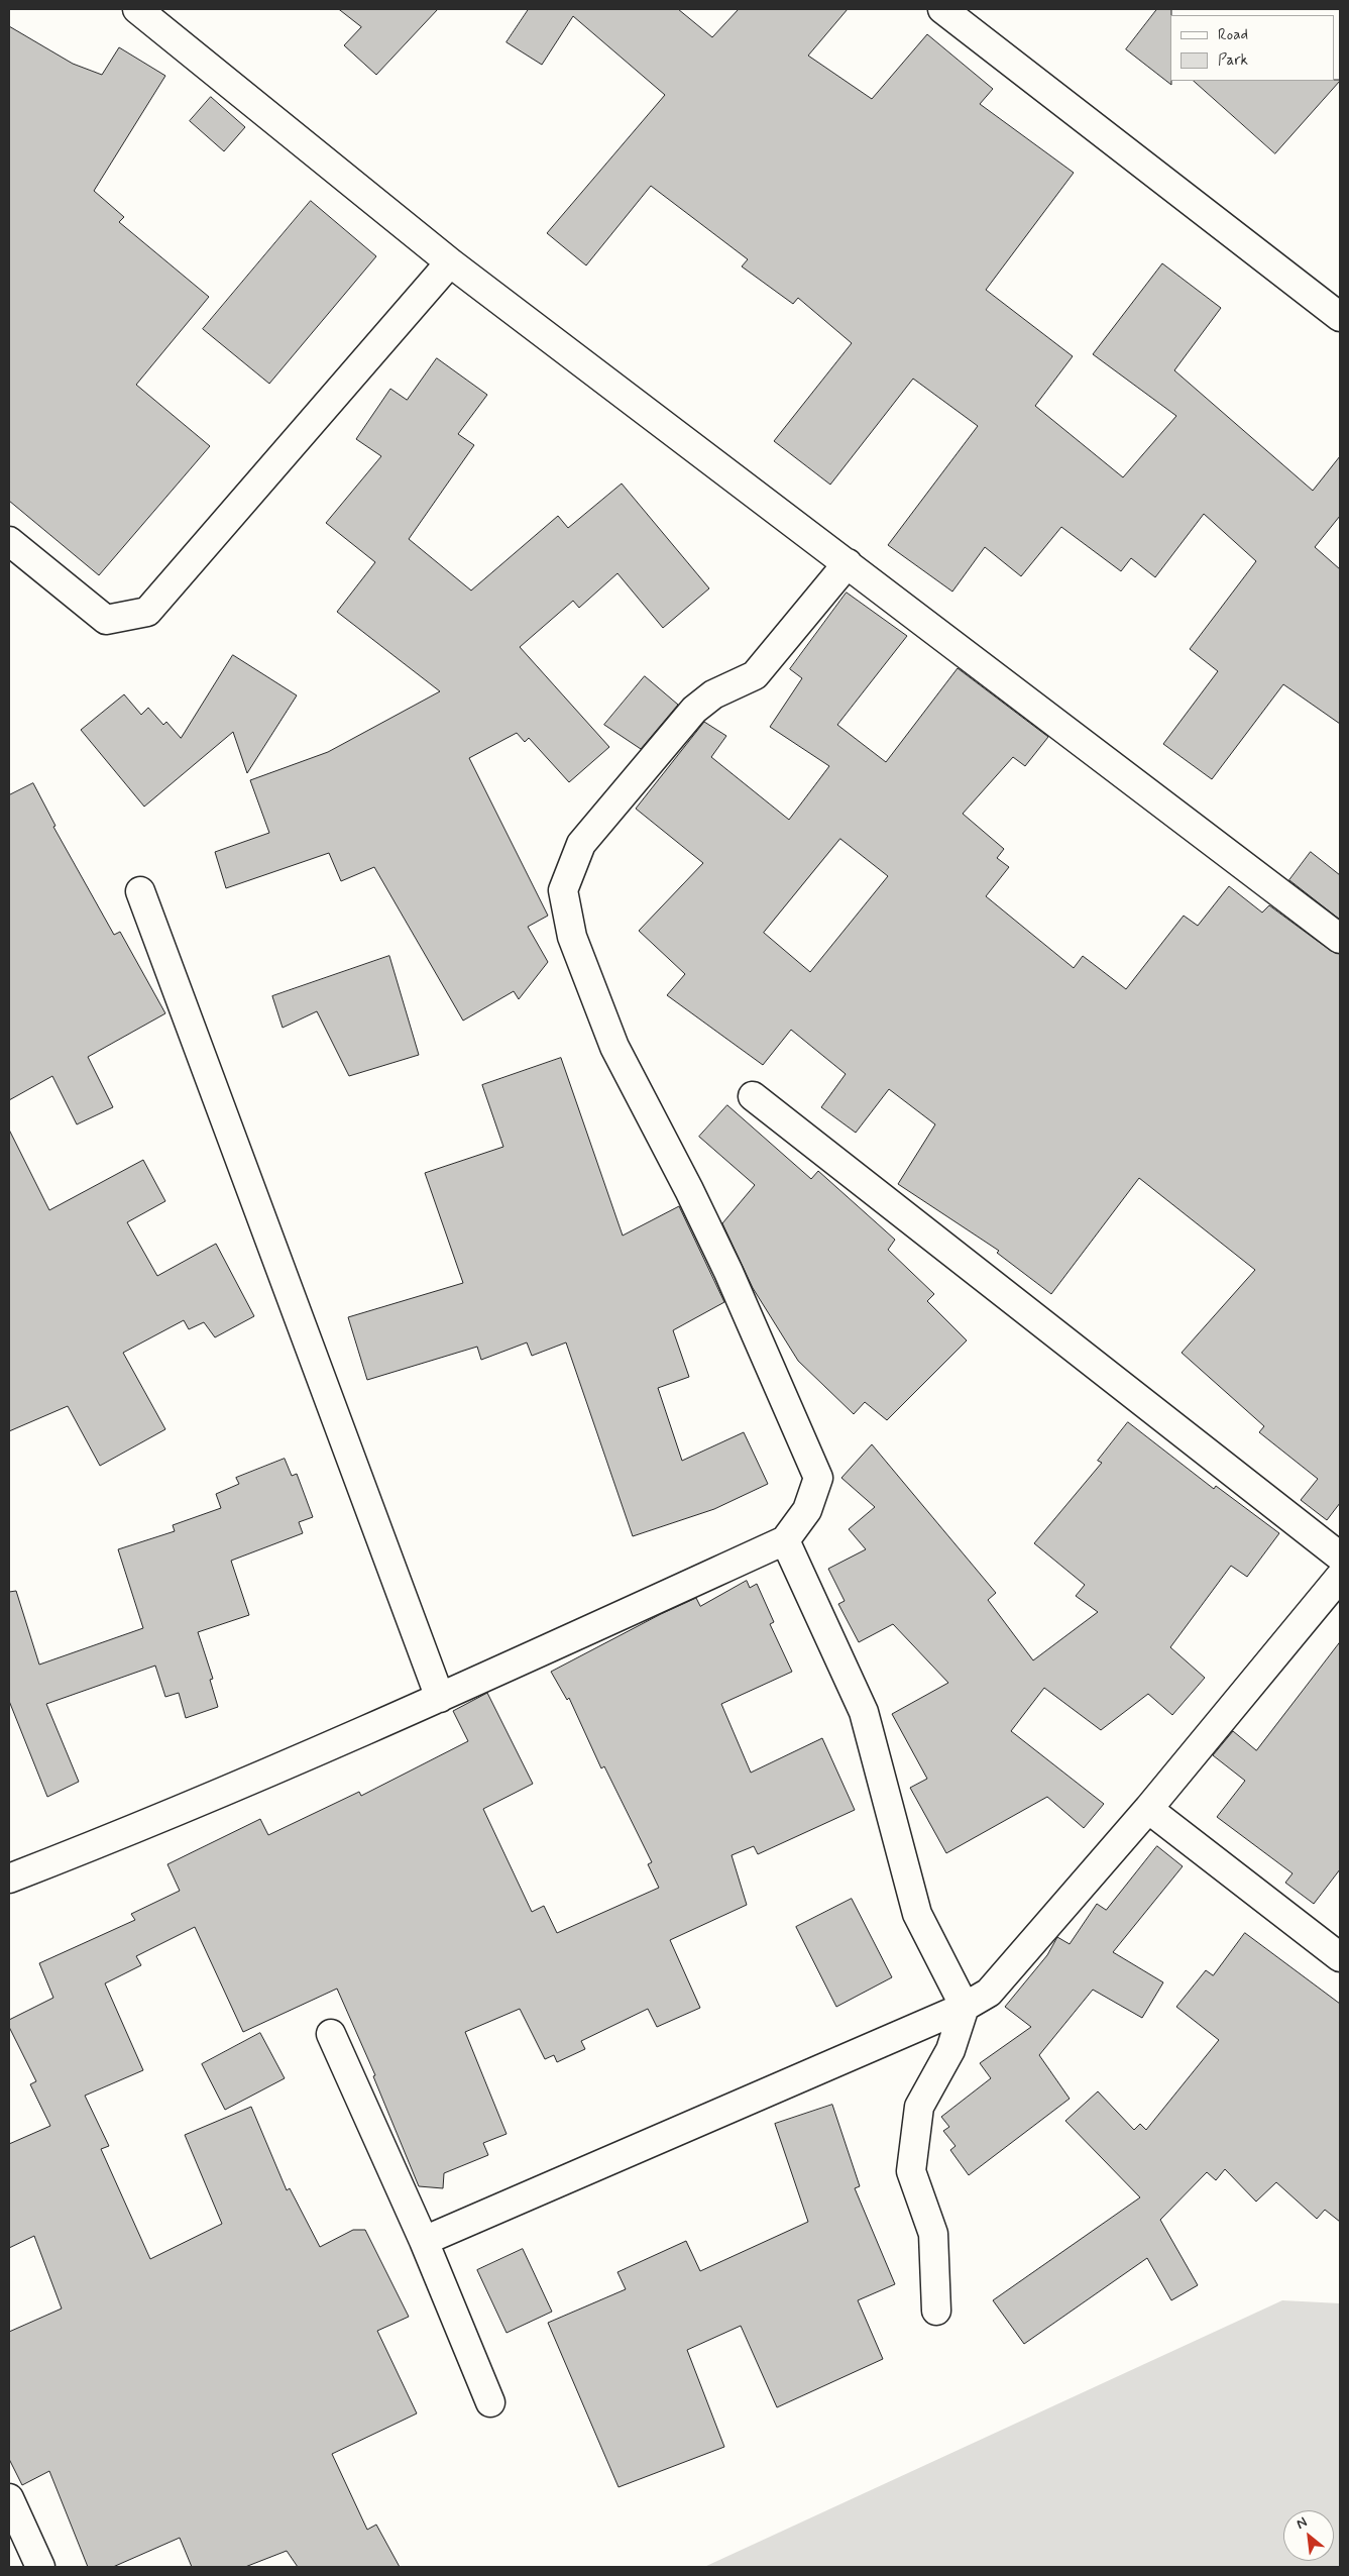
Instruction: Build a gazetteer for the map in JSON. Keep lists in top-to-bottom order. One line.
{"legend":["Road","Park"],"north":"top left"}
